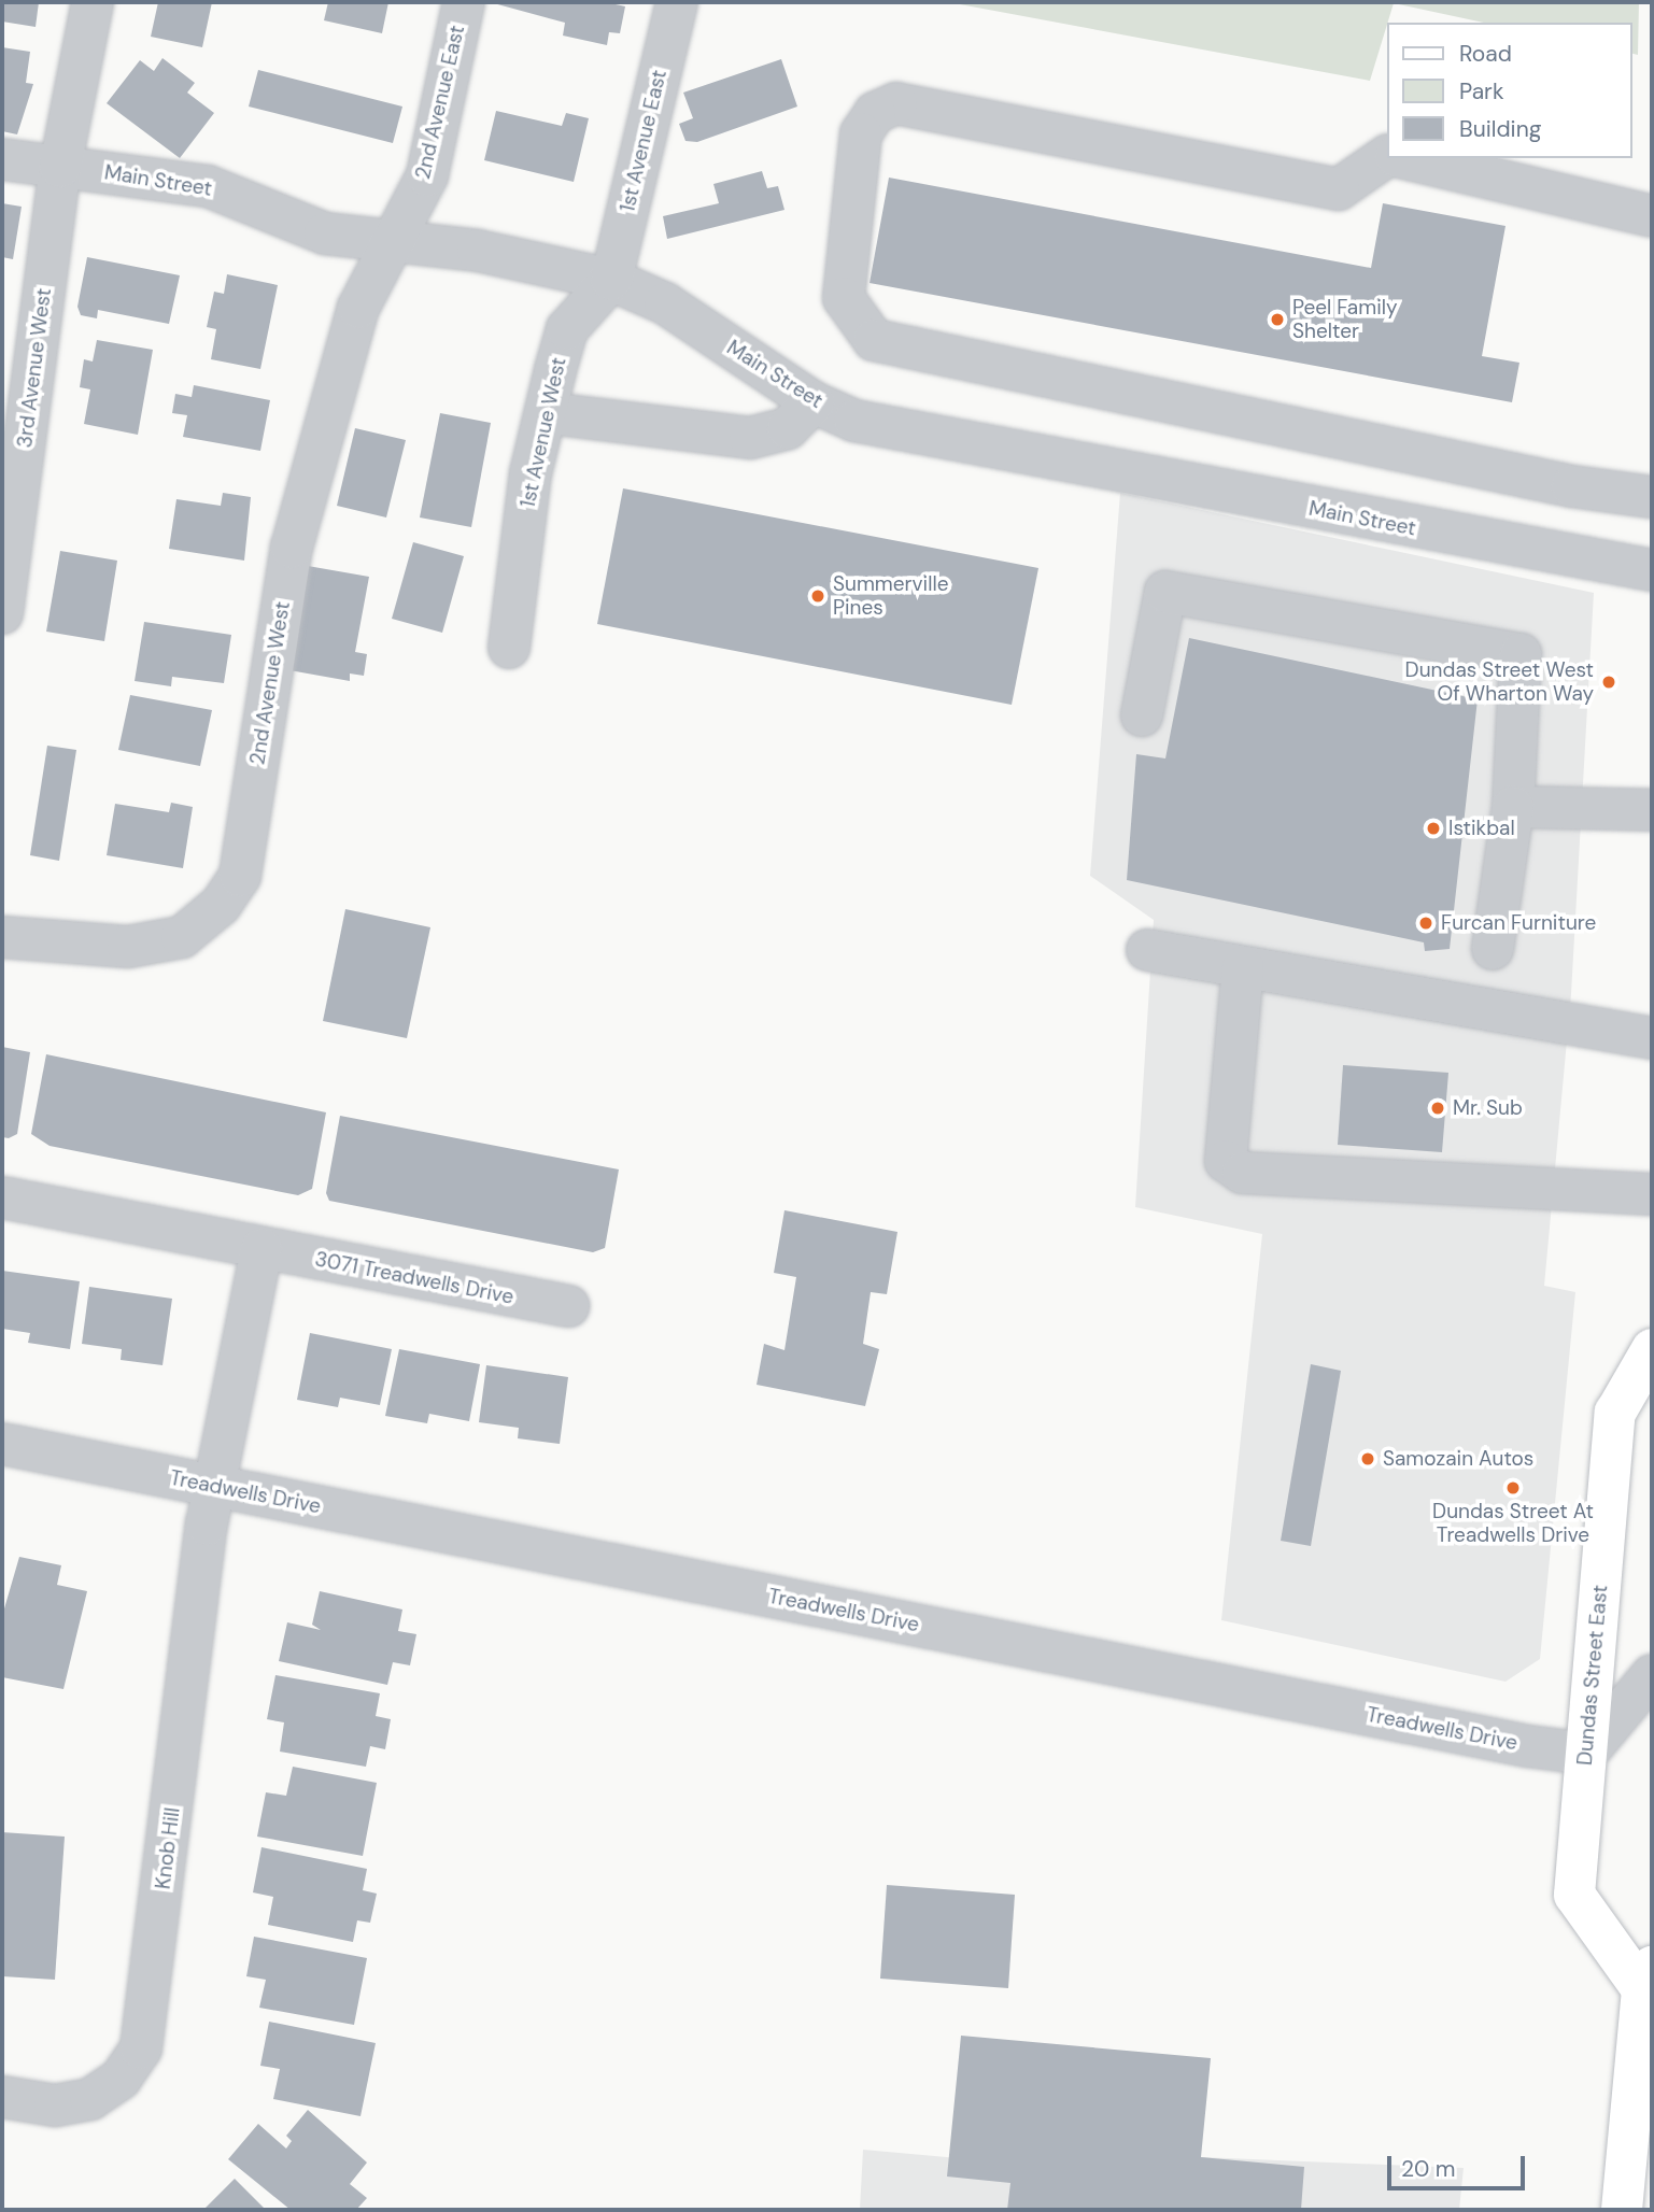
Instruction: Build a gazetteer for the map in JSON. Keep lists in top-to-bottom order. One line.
{"streets":{"main road":["Dundas Street East"],"street":["2nd Avenue East","1st Avenue East","Main Street","3rd Avenue West","1st Avenue West","2nd Avenue West","3071 Treadwells Drive","Treadwells Drive","Knob Hill"]},"crossings":[["2nd Avenue East","Main Street"],["2nd Avenue East","2nd Avenue West"],["1st Avenue East","Main Street"],["1st Avenue East","1st Avenue West"],["Main Street","3rd Avenue West"],["Main Street","1st Avenue West"],["Main Street","2nd Avenue West"],["Treadwells Drive","Dundas Street East"],["Treadwells Drive","Knob Hill"]],"places":["Peel Family Shelter","Summerville Pines","Dundas Street West Of Wharton Way","Istikbal","Furcan Furniture","Mr. Sub","Samozain Autos","Dundas Street At Treadwells Drive"],"legend":["Road","Park","Building"],"scale_bar":"20 m"}
